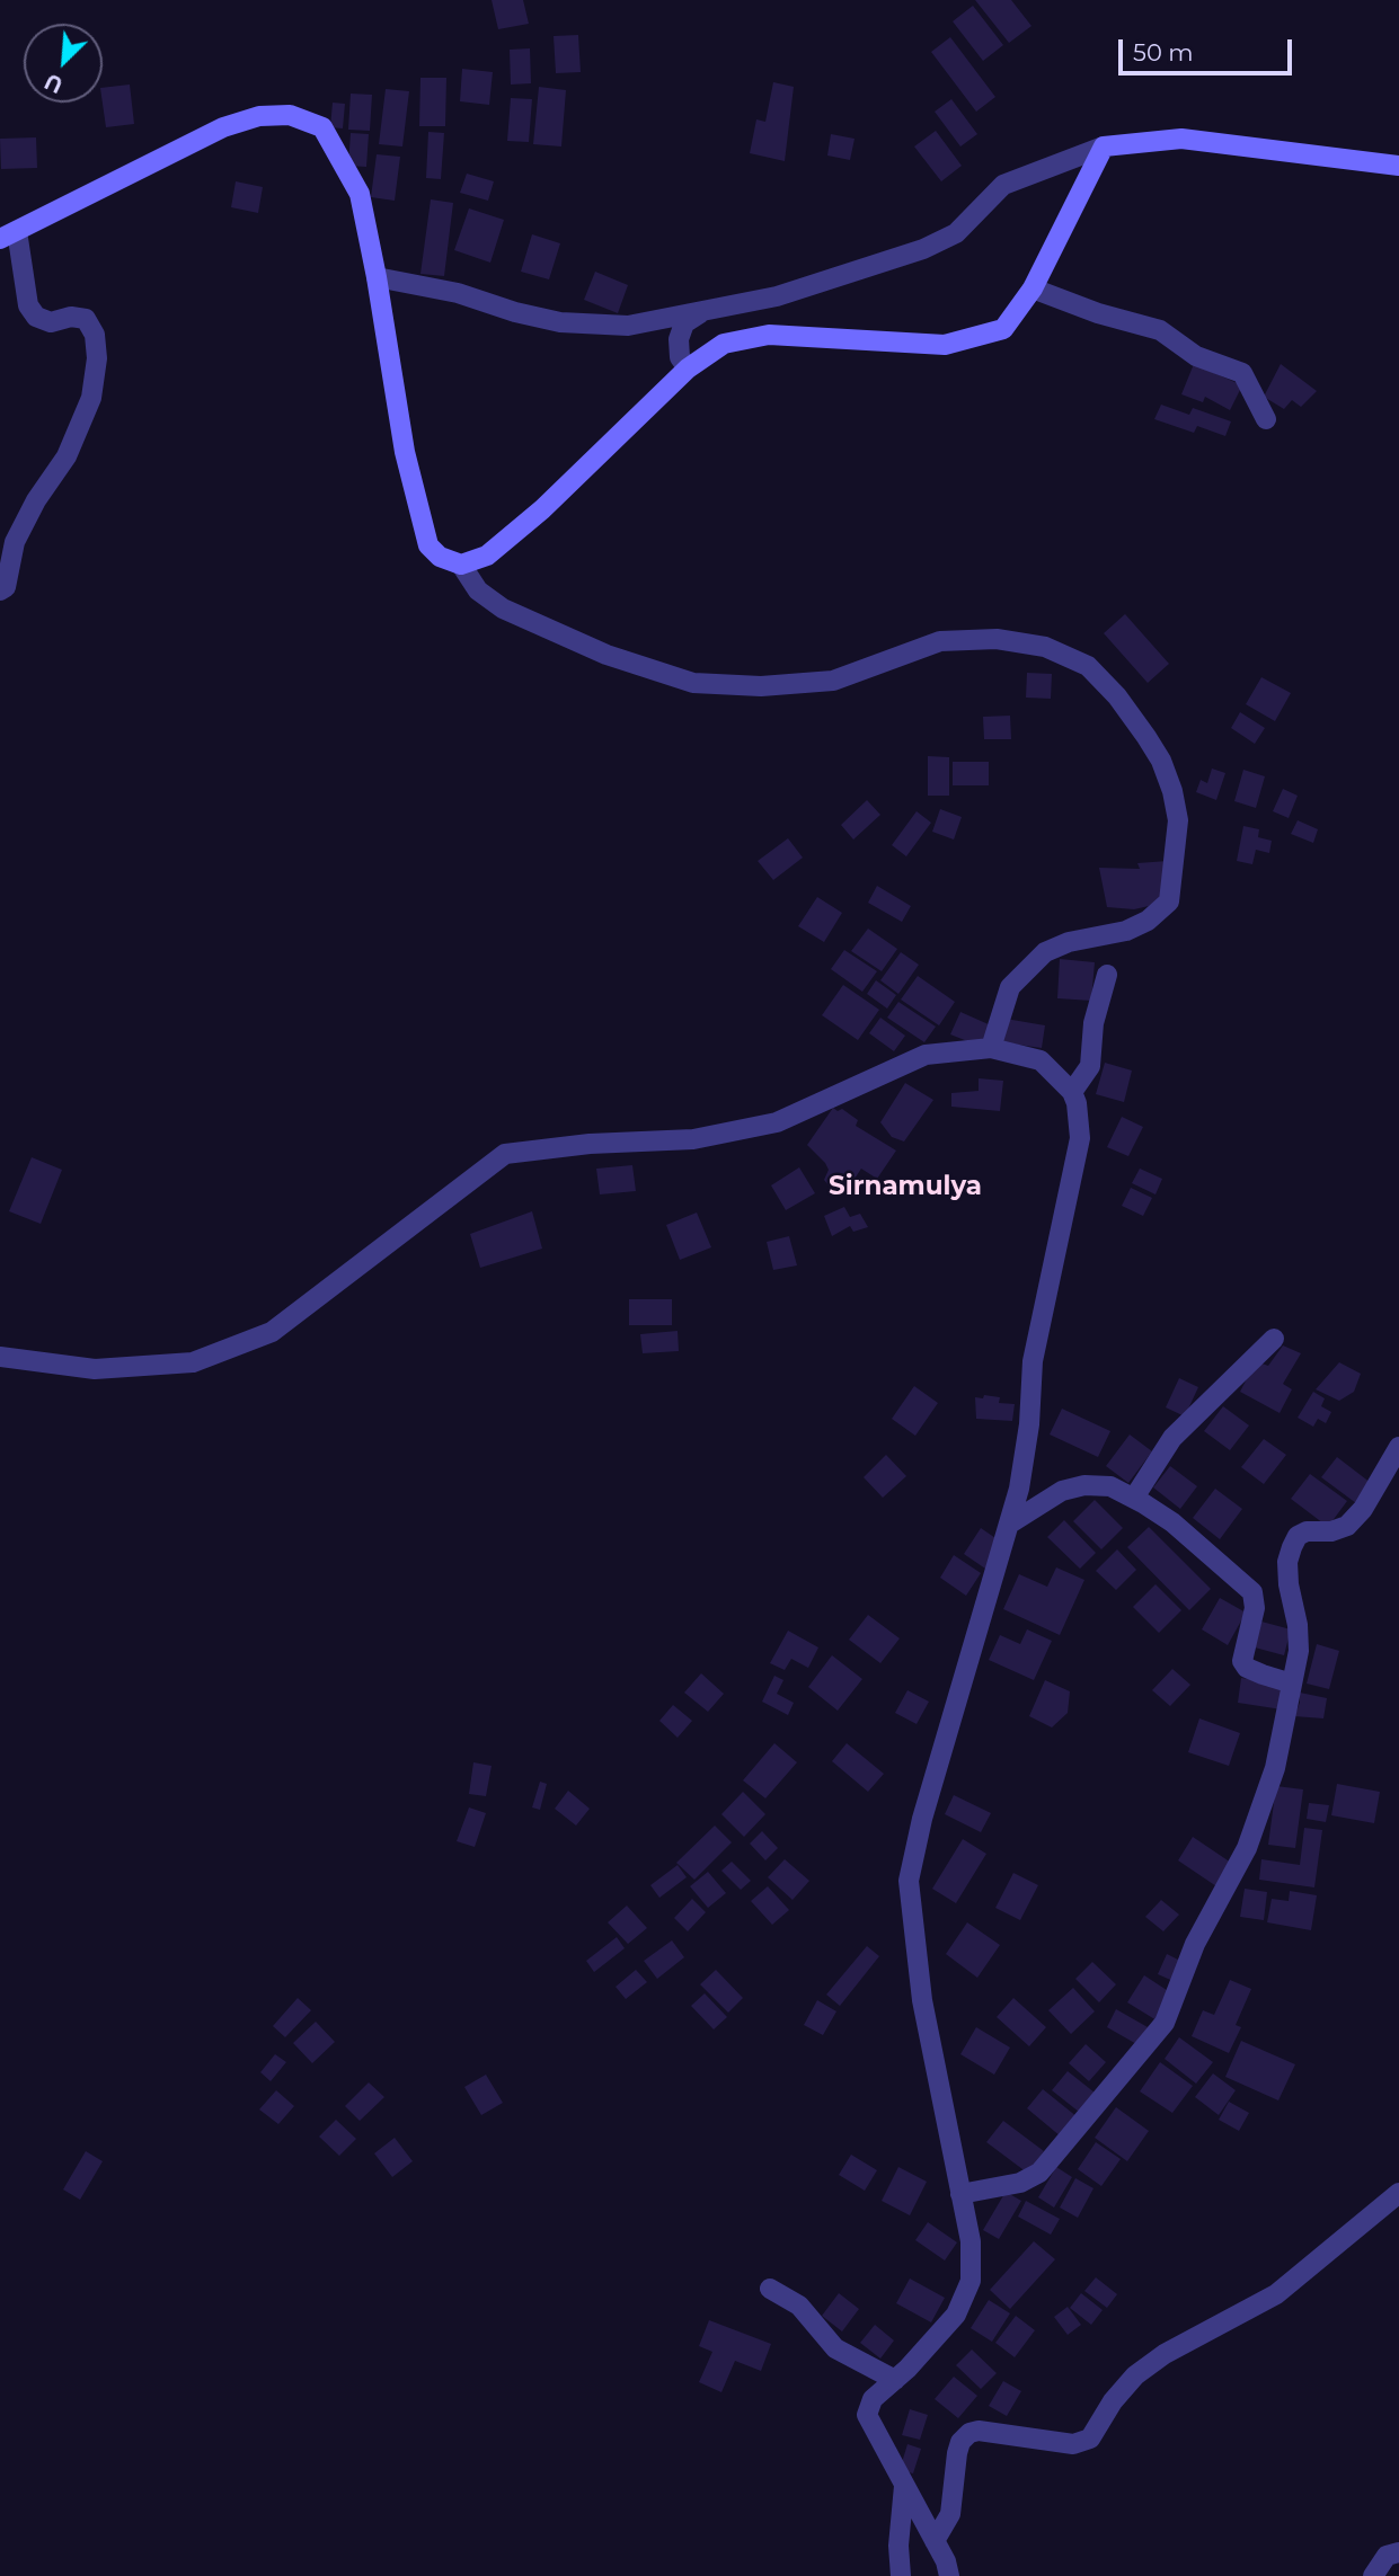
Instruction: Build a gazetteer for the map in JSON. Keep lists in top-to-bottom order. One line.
{"districts":["Sirnamulya"],"scale_bar":"50 m","north":"bottom left"}
